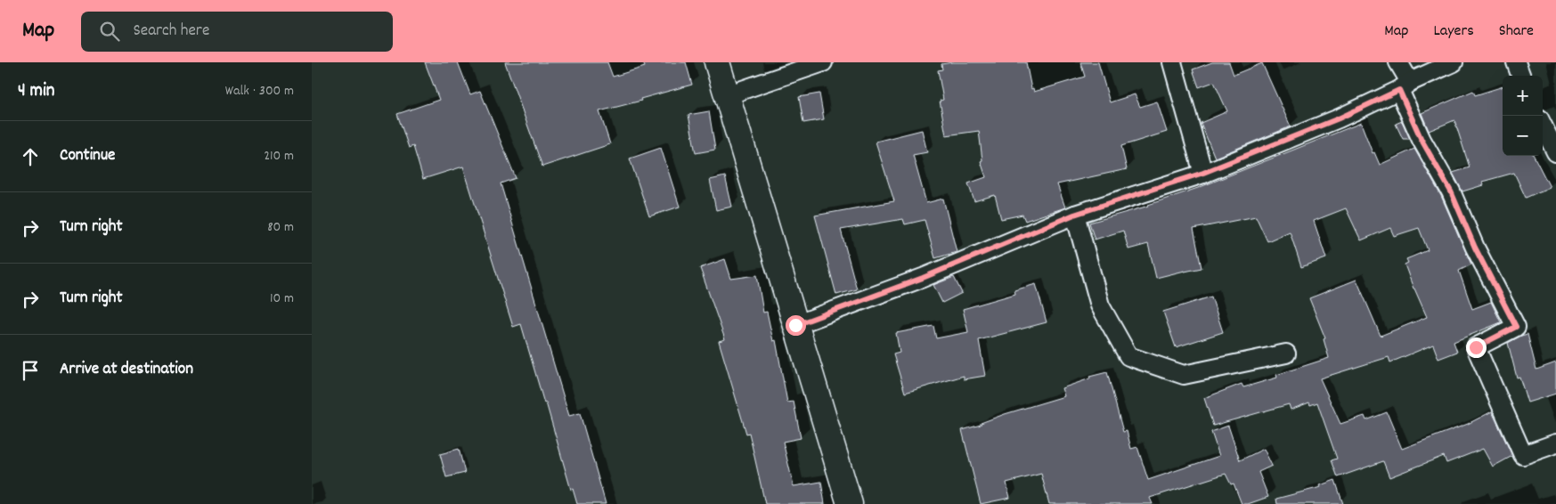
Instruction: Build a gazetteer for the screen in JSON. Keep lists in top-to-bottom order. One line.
{"page":{"header":"Map","search":"Search here","nav":["Map","Layers","Share"],"heading":["4 min","Walk · 300 m"],"map_buttons":["+","−"],"list":[["Continue","210 m"],["Turn right","80 m"],["Turn right","10 m"],"Arrive at destination"]}}
